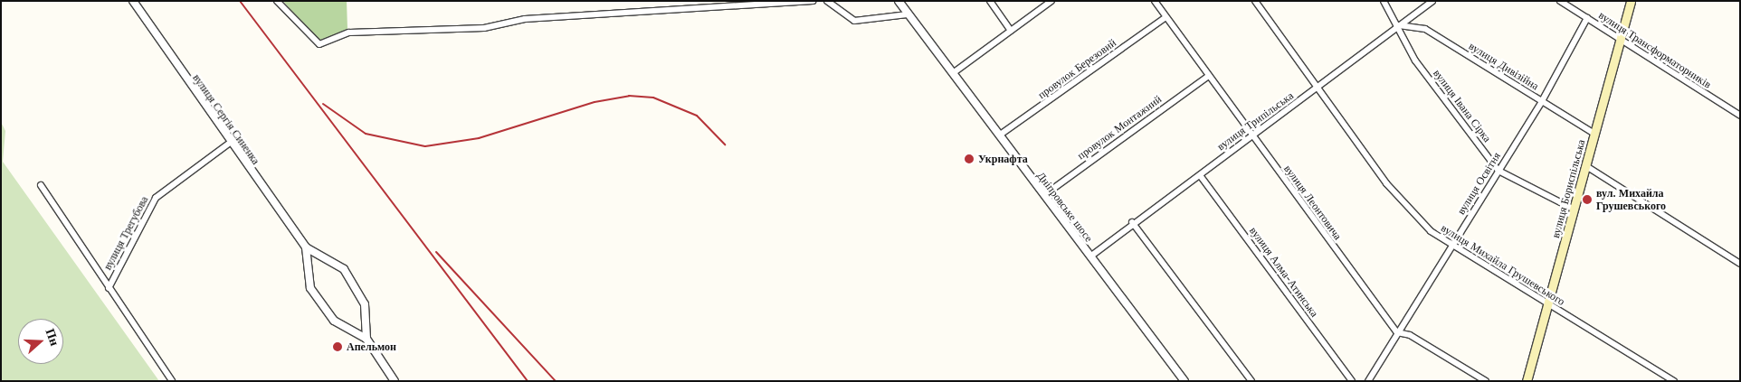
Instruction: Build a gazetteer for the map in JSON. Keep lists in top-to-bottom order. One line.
{"streets":{"main road":["вулиця Бориспільська"],"street":["вулиця Трансформаторників","вулиця Дивізійна","провулок Березовий","вулиця Івана Сірка","вулиця Сергія Синенка","вулиця Трипільська","провулок Монтажний","вулиця Освітня","вулиця Леонтовича","Дніпровське шосе","вулиця Трегубова","вулиця Михайла Грушевського","вулиця Алма-Атинська"]},"crossings":[["вулиця Трансформаторників","вулиця Освітня"],["вулиця Трансформаторників","вулиця Бориспільська"],["вулиця Дивізійна","вулиця Івана Сірка"],["вулиця Дивізійна","вулиця Трипільська"],["вулиця Дивізійна","вулиця Освітня"],["вулиця Дивізійна","вулиця Бориспільська"],["провулок Березовий","вулиця Леонтовича"],["провулок Березовий","Дніпровське шосе"],["вулиця Івана Сірка","вулиця Трипільська"],["вулиця Івана Сірка","вулиця Освітня"],["вулиця Івана Сірка","вулиця Бориспільська"],["вулиця Сергія Синенка","вулиця Трегубова"],["вулиця Трипільська","вулиця Леонтовича"],["вулиця Трипільська","Дніпровське шосе"],["вулиця Трипільська","вулиця Михайла Грушевського"],["вулиця Трипільська","вулиця Алма-Атинська"],["провулок Монтажний","вулиця Леонтовича"],["провулок Монтажний","Дніпровське шосе"],["вулиця Освітня","вулиця Леонтовича"],["вулиця Освітня","вулиця Михайла Грушевського"],["вулиця Бориспільська","вулиця Михайла Грушевського"]],"places":["Укрнафта","вул. Михайла Грушевського","Апельмон"],"north":"right"}
